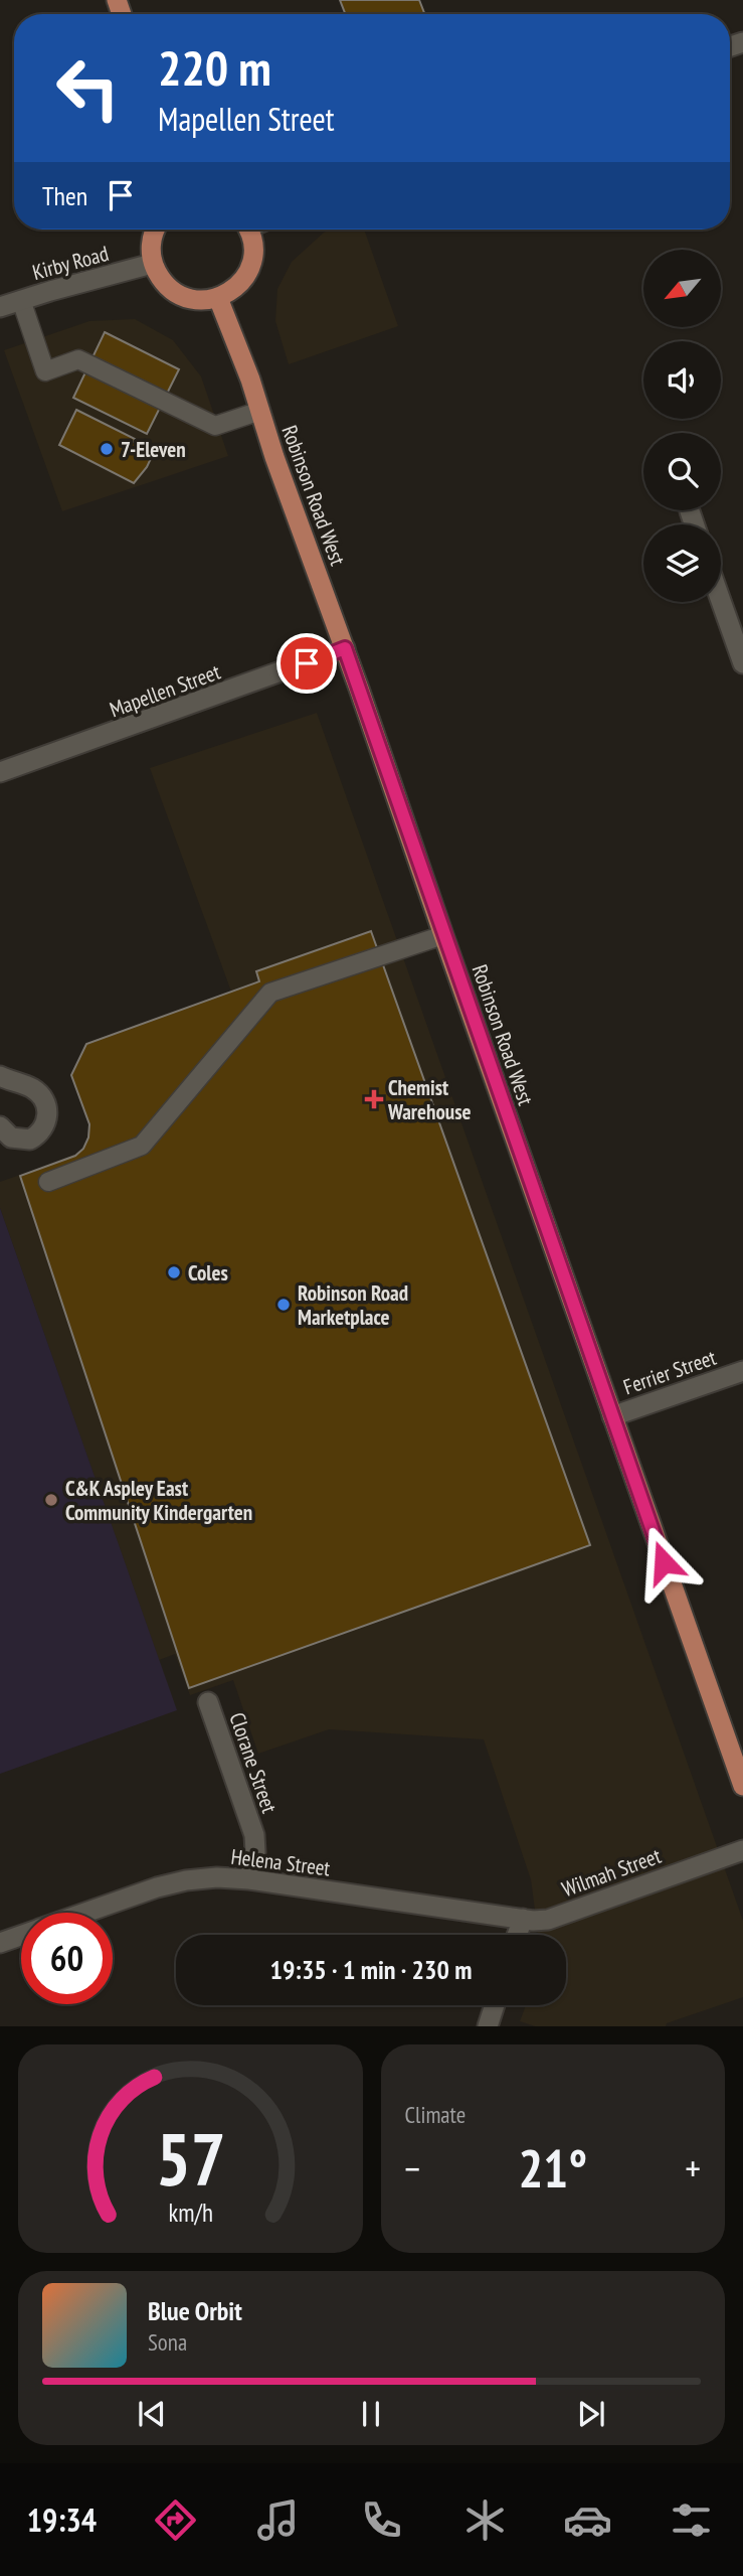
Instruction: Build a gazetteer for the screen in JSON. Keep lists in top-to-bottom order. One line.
{"streets":{"main road":["Robinson Road West"],"street":["Kirby Road","Mapellen Street","Ferrier Street","Clorane Street","Helena Street","Wilmah Street"]},"crossings":[["Robinson Road West","Mapellen Street"],["Robinson Road West","Ferrier Street"],["Clorane Street","Helena Street"],["Helena Street","Wilmah Street"]],"places":{"other":["7-Eleven","Coles","Robinson Road Marketplace","C&K Aspley East Community Kindergarten"],"health":["Chemist Warehouse"]},"north":"bottom left","page":{"turn":["220 m","Mapellen Street"],"then":"Then","limit":"60","trip":"19:35 · 1 min · 230 m","tile":"Climate","heat":["−","21°","+"],"song":["Blue Orbit","Sona"],"tabs":"19:34","gauge":["57","km/h"]}}
